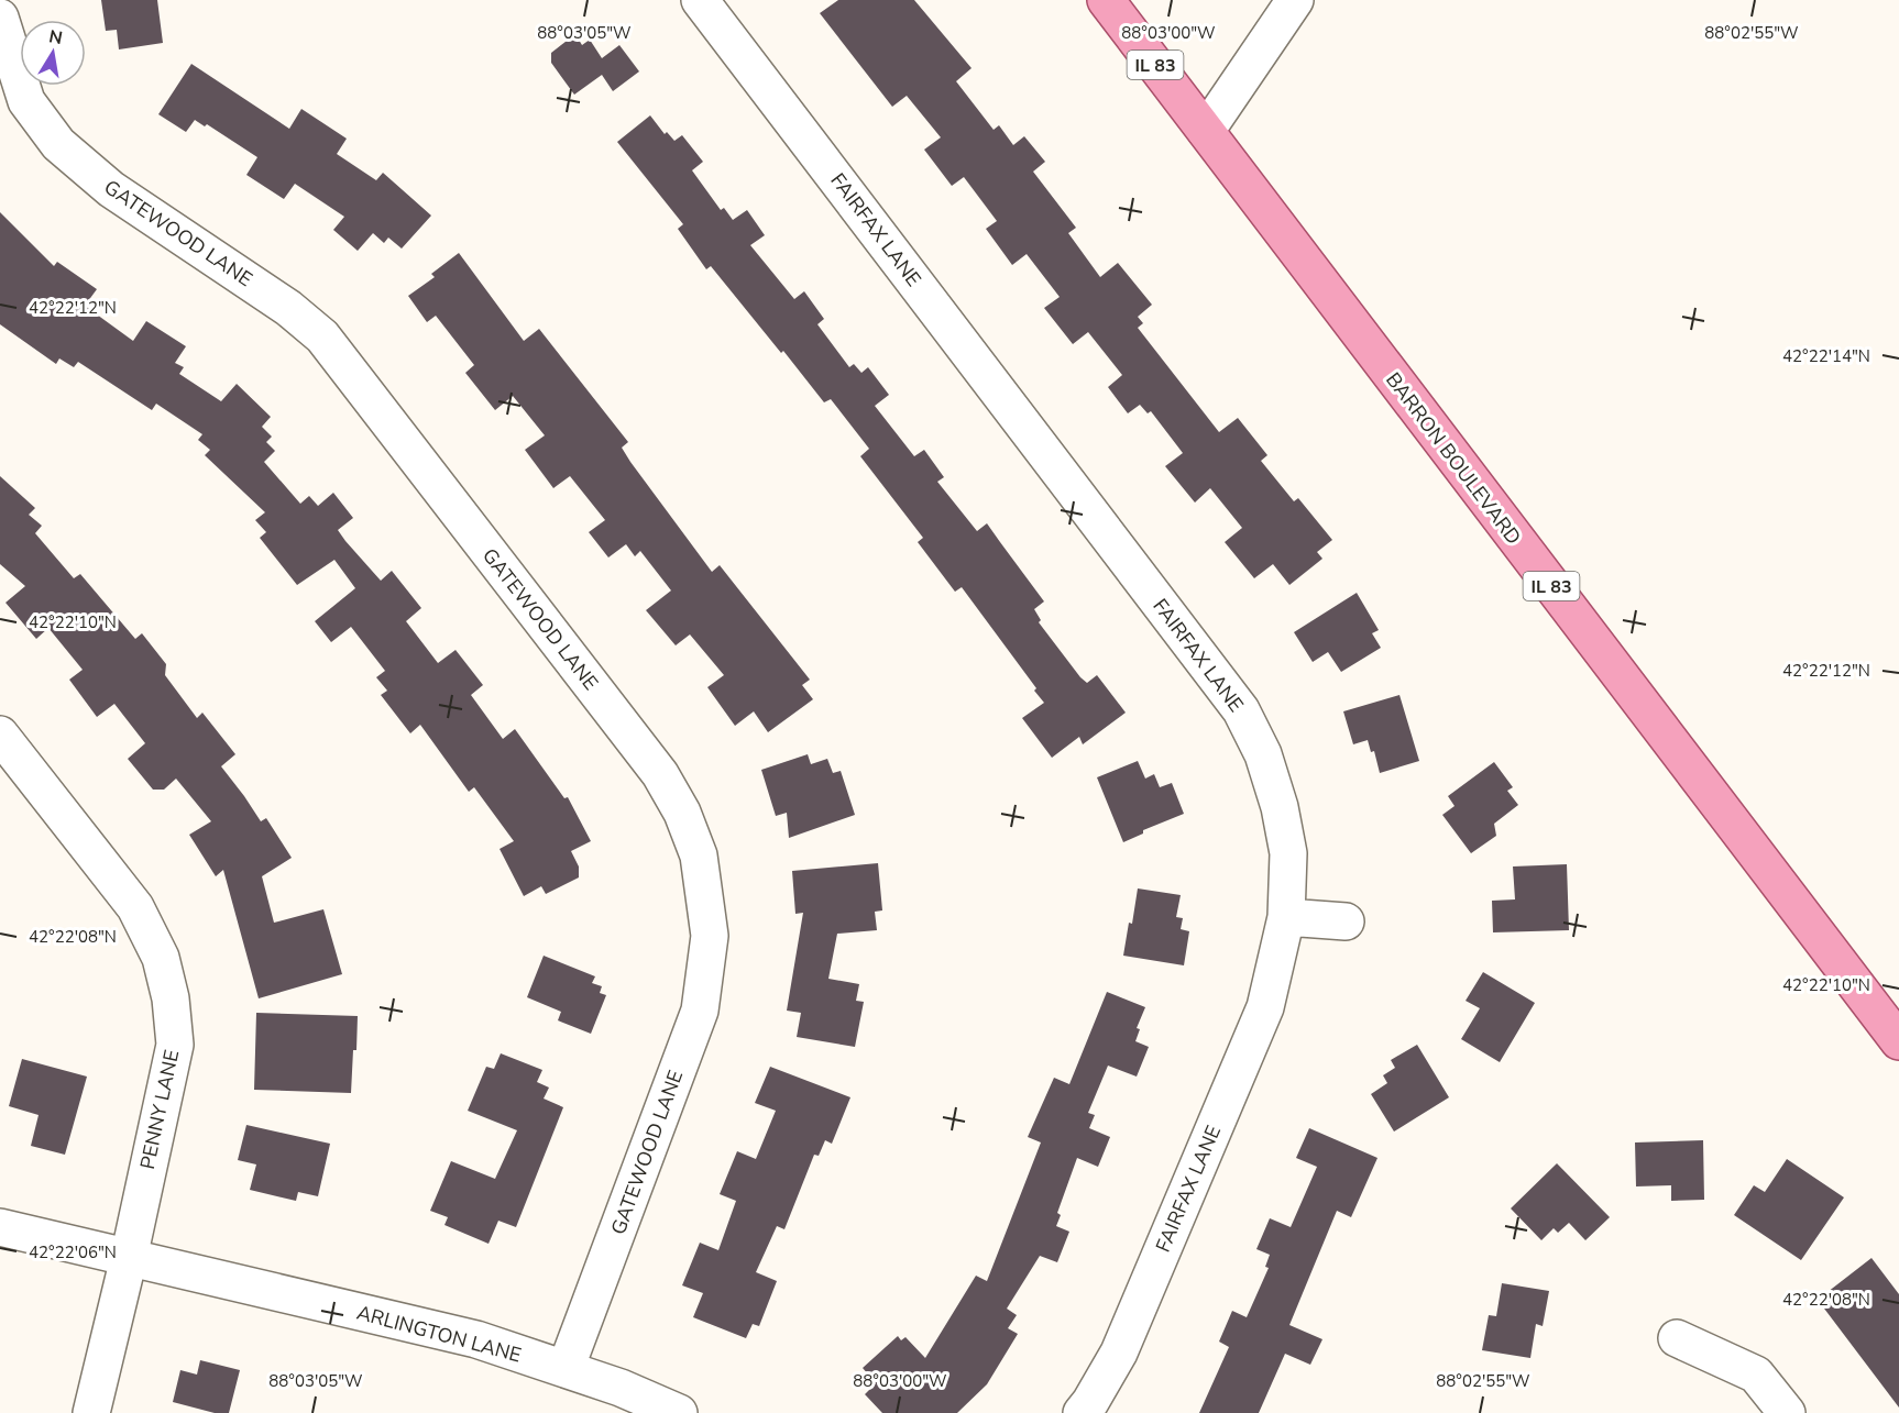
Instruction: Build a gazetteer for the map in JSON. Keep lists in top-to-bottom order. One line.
{"streets":{"main road":["IL 83","BARRON BOULEVARD"],"street":["FAIRFAX LANE","GATEWOOD LANE","PENNY LANE","ARLINGTON LANE"]},"crossings":[["GATEWOOD LANE","ARLINGTON LANE"],["PENNY LANE","ARLINGTON LANE"]],"north":"top","coordinates":["88°03'05\"W","88°03'00\"W","88°02'55\"W","42°22'12\"N","42°22'14\"N","42°22'10\"N","42°22'08\"N","42°22'06\"N"]}
